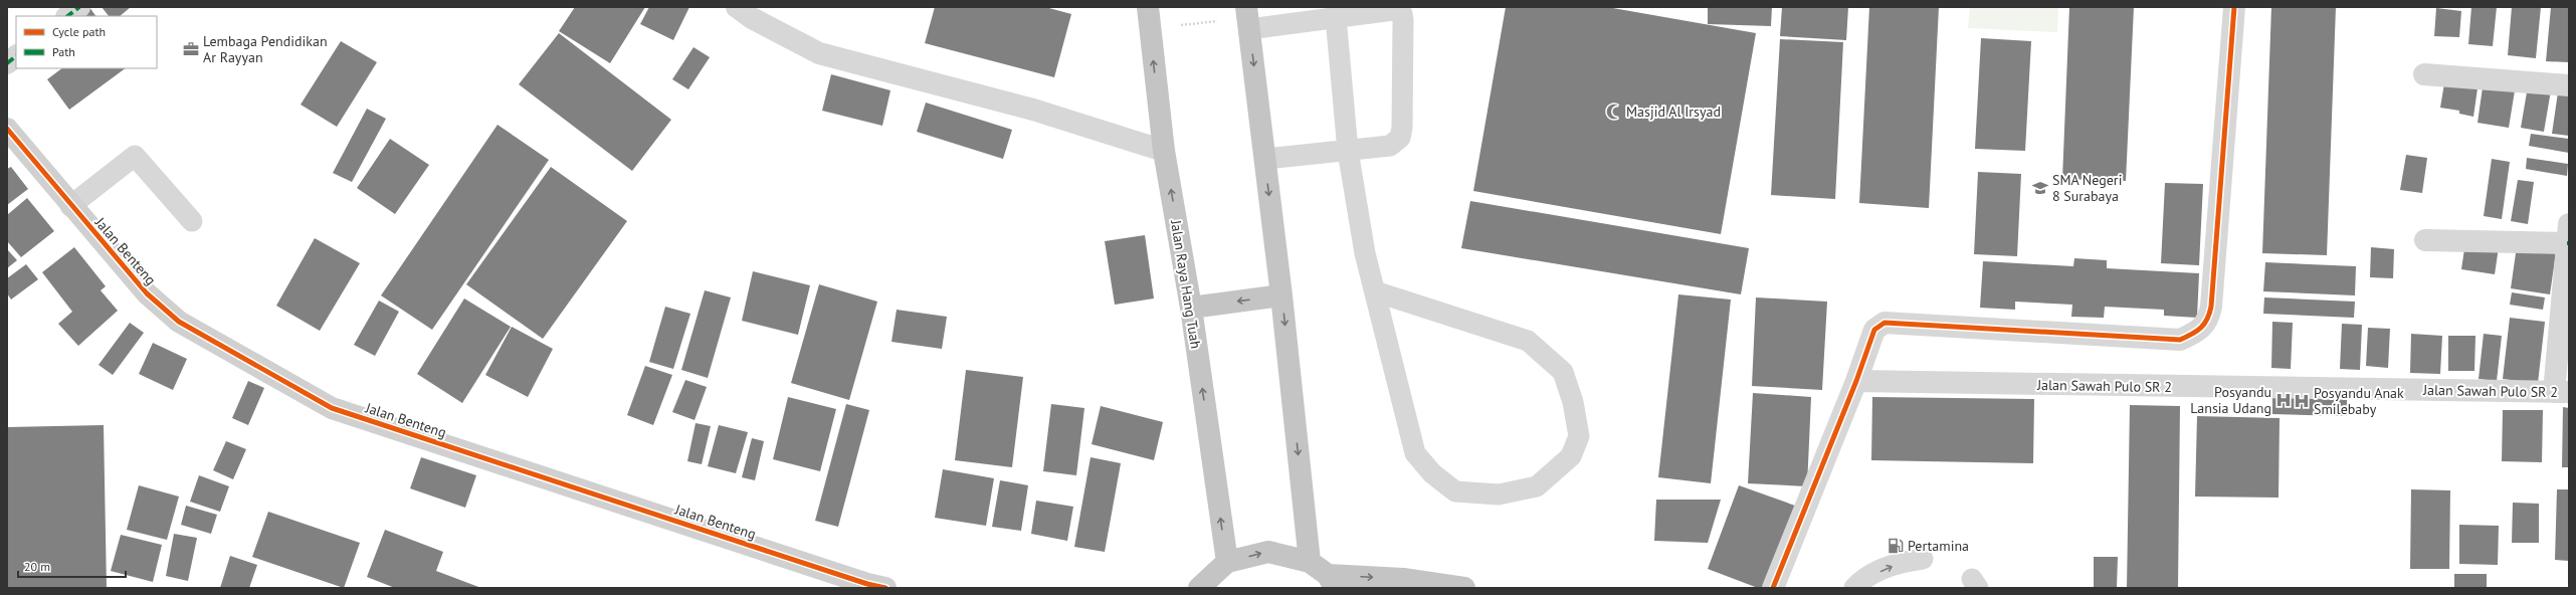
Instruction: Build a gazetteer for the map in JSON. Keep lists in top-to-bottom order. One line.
{"streets":{"highway":["Jalan Raya Hang Tuah"],"street":["Jalan Benteng","Jalan Sawah Pulo SR 2"]},"places":{"office":["Lembaga Pendidikan Ar Rayyan"],"mosque":["Masjid Al Irsyad"],"school or university":["SMA Negeri 8 Surabaya"],"hospital":["Posyandu Lansia Udang","Posyandu Anak Smilebaby"],"fuel station":["Pertamina"]},"legend":["Cycle path","Path"],"scale_bar":"20 m"}
